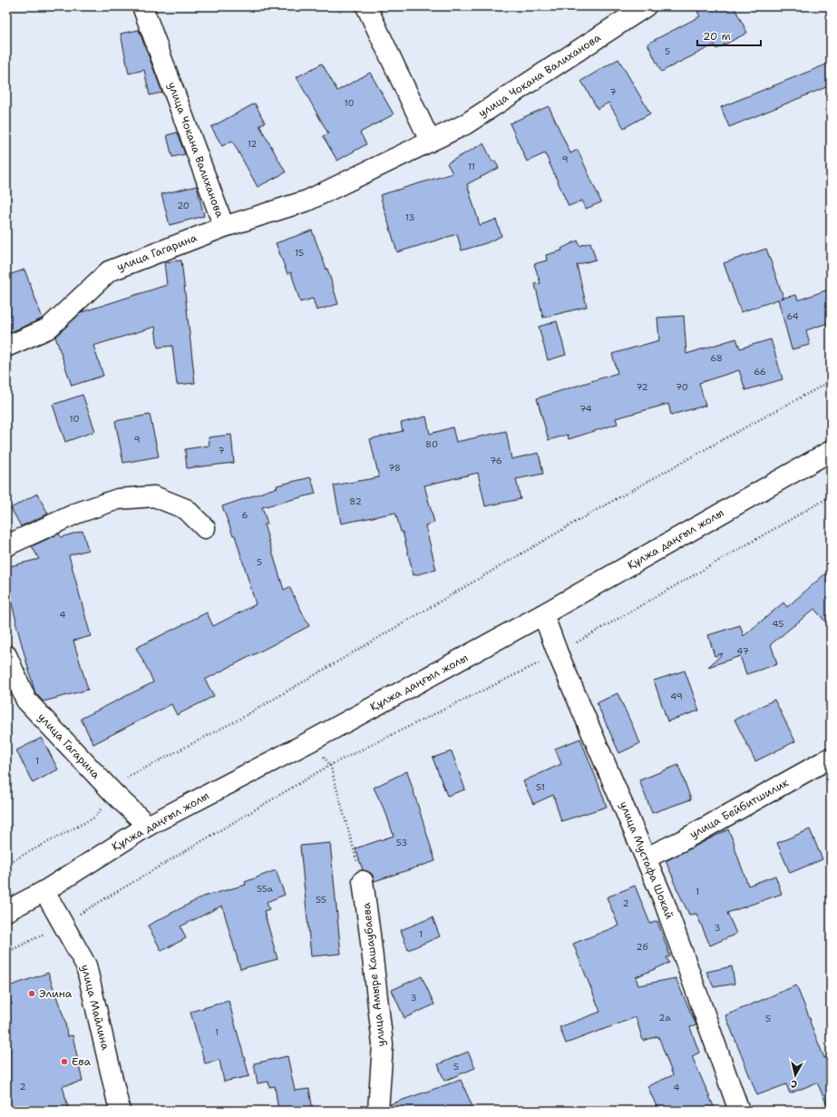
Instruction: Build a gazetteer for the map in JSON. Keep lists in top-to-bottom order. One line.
{"streets":{"street":["улица Чокана Валиханова","улица Гагарина","Құлжа даңғыл жолы","улица Бейбитшилик","улица Мустафа Шокай","улица Амыре Кашаубаева","улица Майлина"]},"crossings":[["улица Чокана Валиханова","улица Гагарина"],["улица Гагарина","Құлжа даңғыл жолы"],["Құлжа даңғыл жолы","улица Мустафа Шокай"],["Құлжа даңғыл жолы","улица Майлина"],["улица Бейбитшилик","улица Мустафа Шокай"]],"places":["Элина","Ева"],"house_numbers":["5","7","10","12","9","11","20","13","15","64","68","66","72","70","74","10","9","80","7","76","78","82","6","5","4","45","47","49","1","51","53","55а","1","55","2","3","1","2б","3","2а","5","1","5","2","4"],"scale_bar":"20 m","north":"bottom"}
